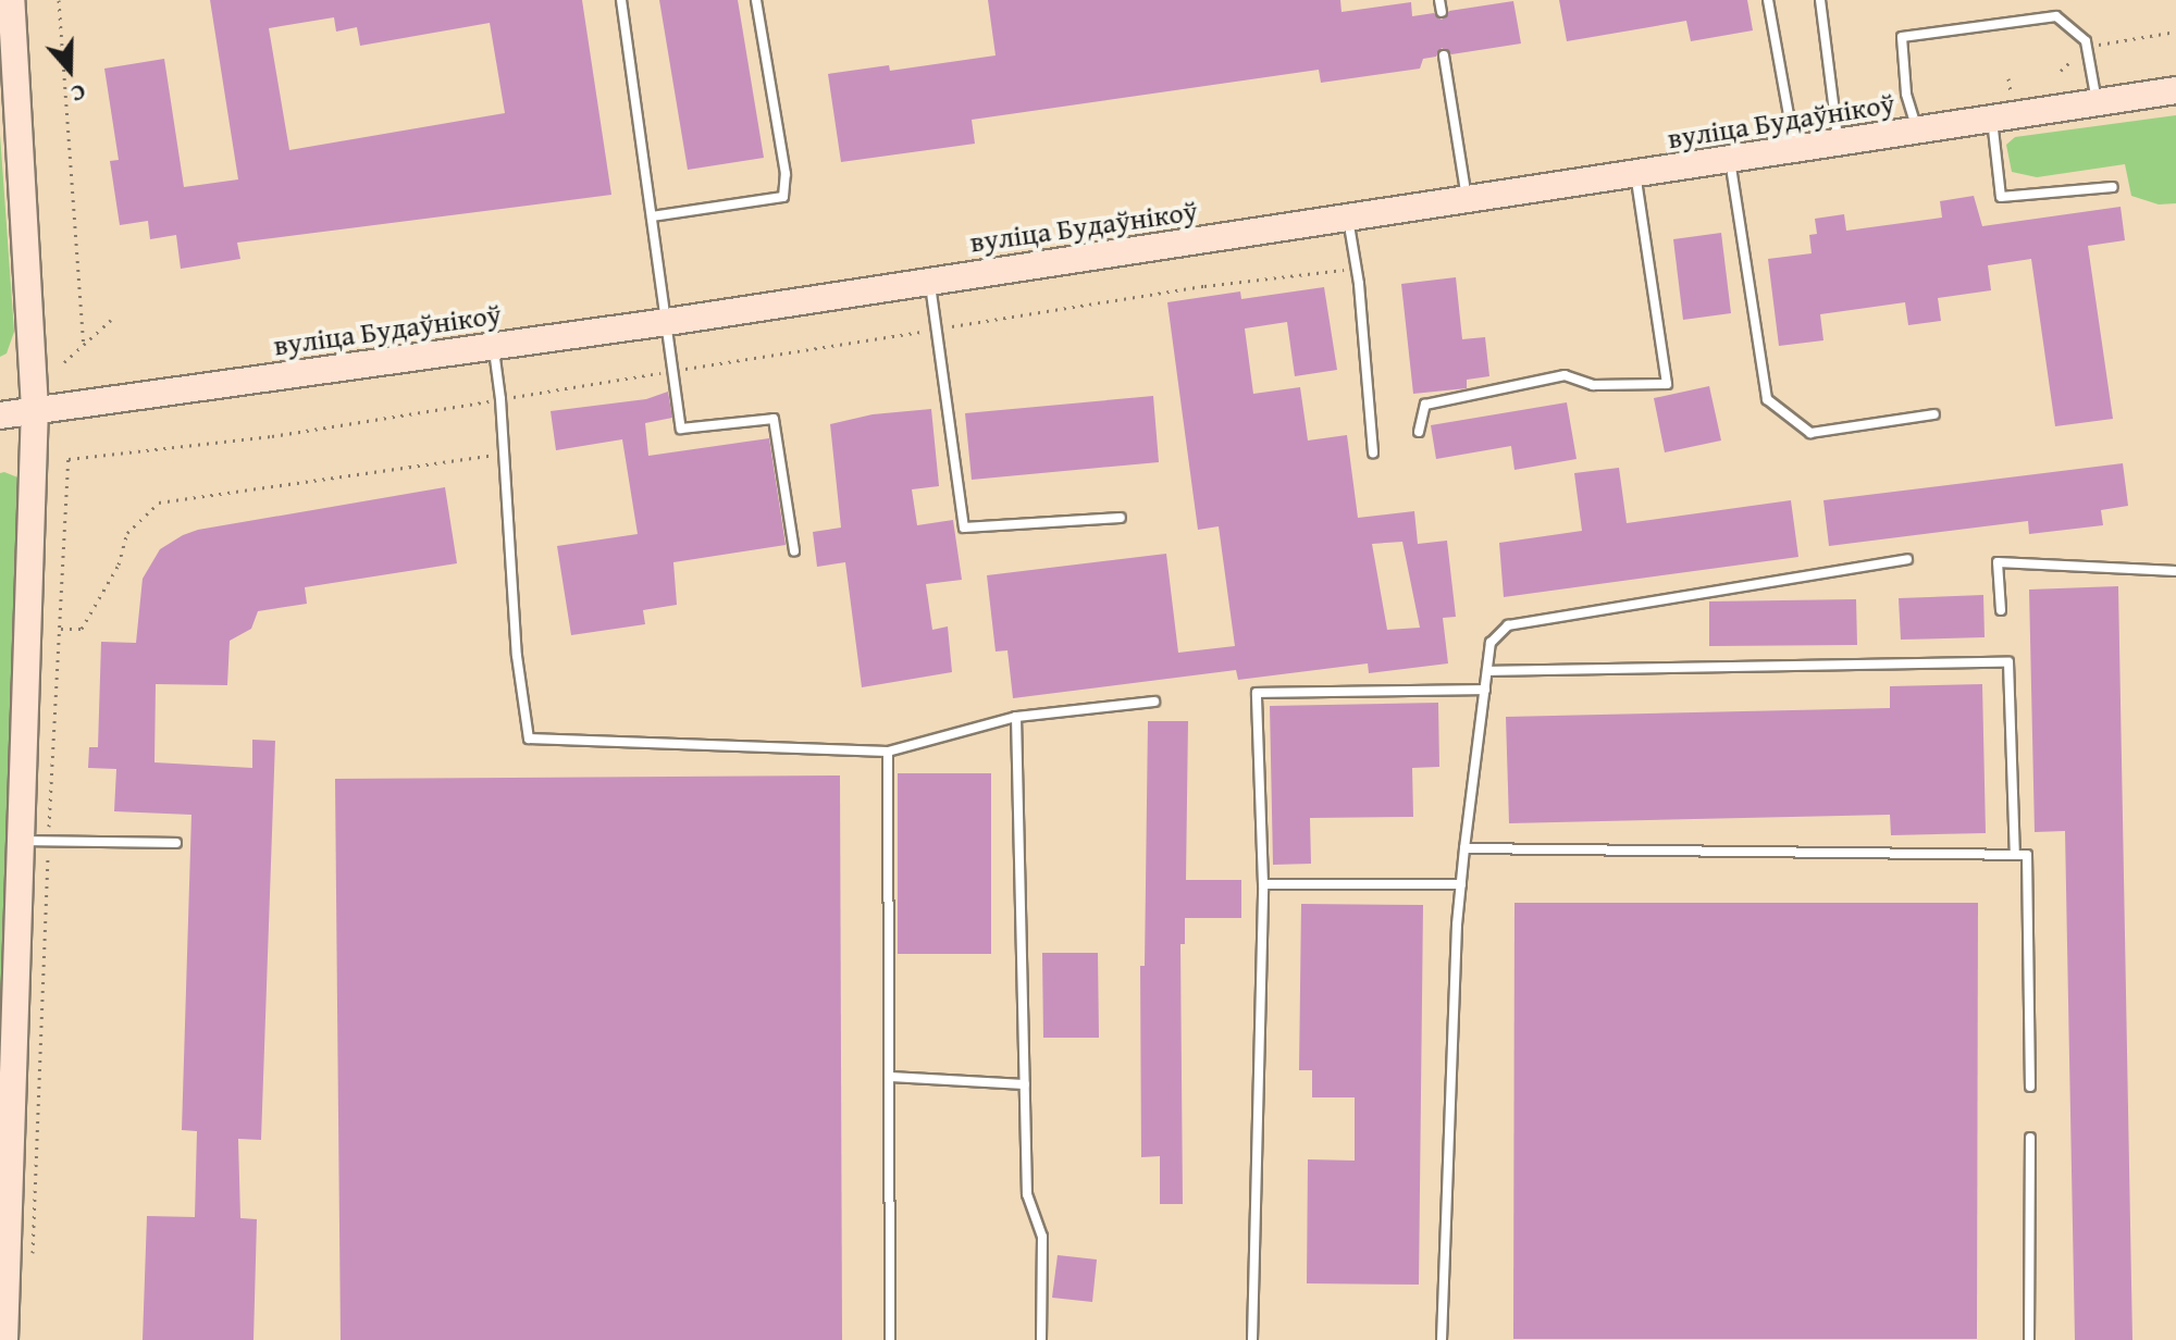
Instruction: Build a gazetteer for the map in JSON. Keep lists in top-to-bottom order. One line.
{"streets":{"main road":["вуліца Будаўнікоў"]},"north":"bottom"}
